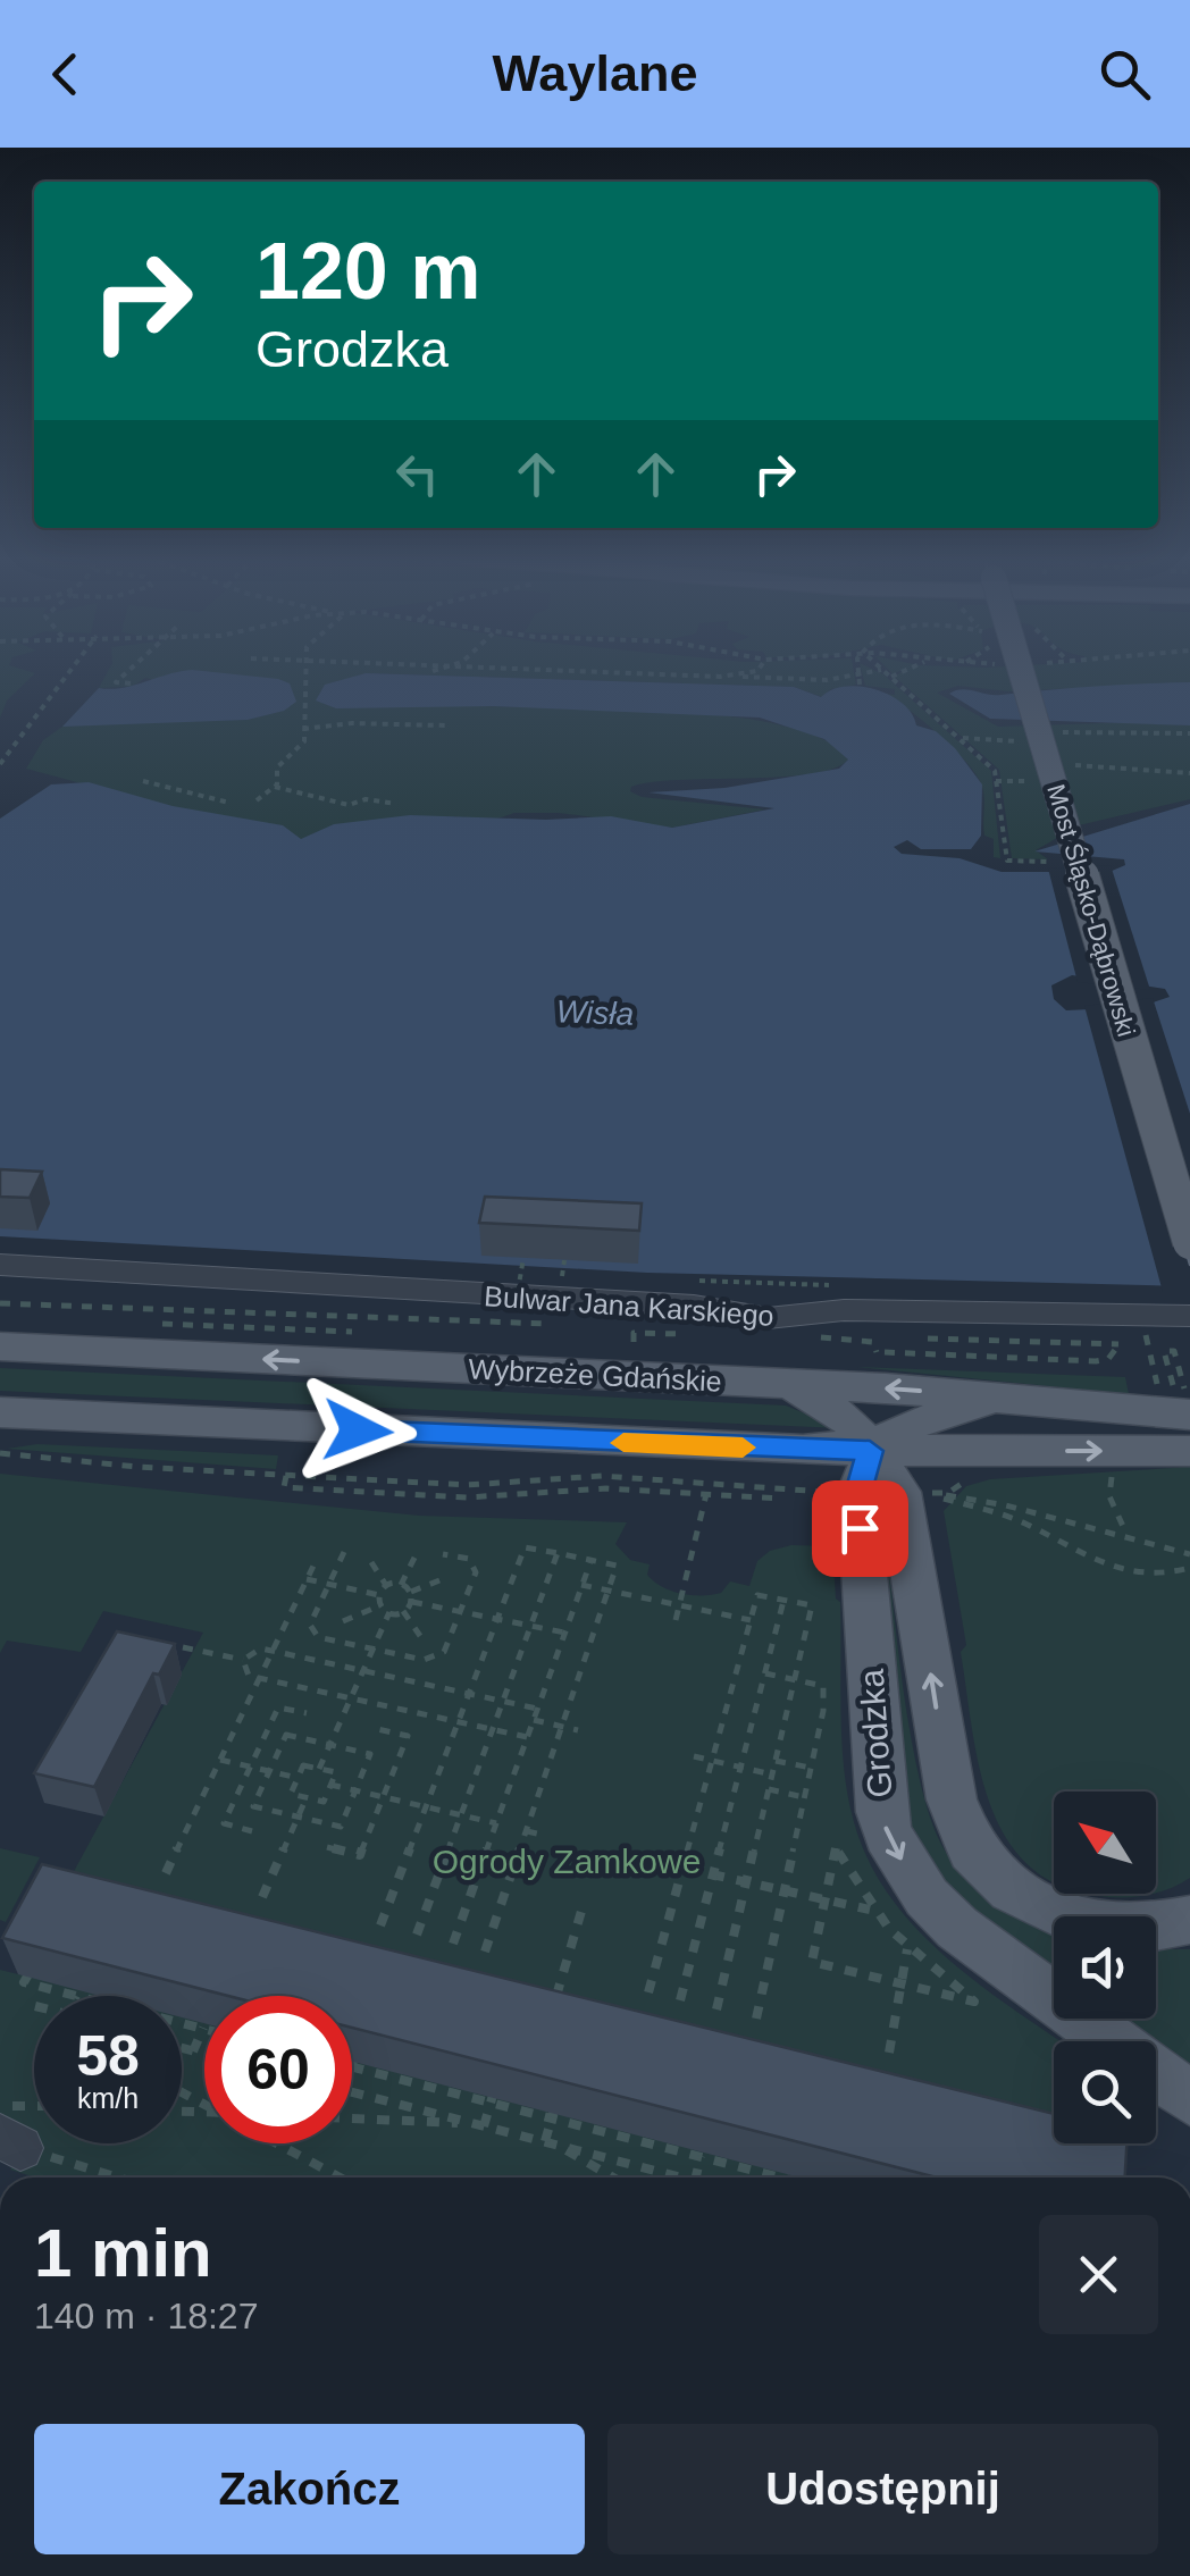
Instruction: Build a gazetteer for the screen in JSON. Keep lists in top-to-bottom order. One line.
{"streets":{"main road":["Most Śląsko-Dąbrowski","Wybrzeże Gdańskie","Grodzka"],"street":["Bulwar Jana Karskiego"]},"one_way":["Grodzka"],"water":["Wisła"],"parks":["Ogrody Zamkowe"],"north":"top left","page":{"header":"Waylane","turn":["120 m","Grodzka"],"speed":"58 km/h","limit":"60","heading":["1 min","140 m · 18:27"],"buttons":["Zakończ","Udostępnij"]}}
